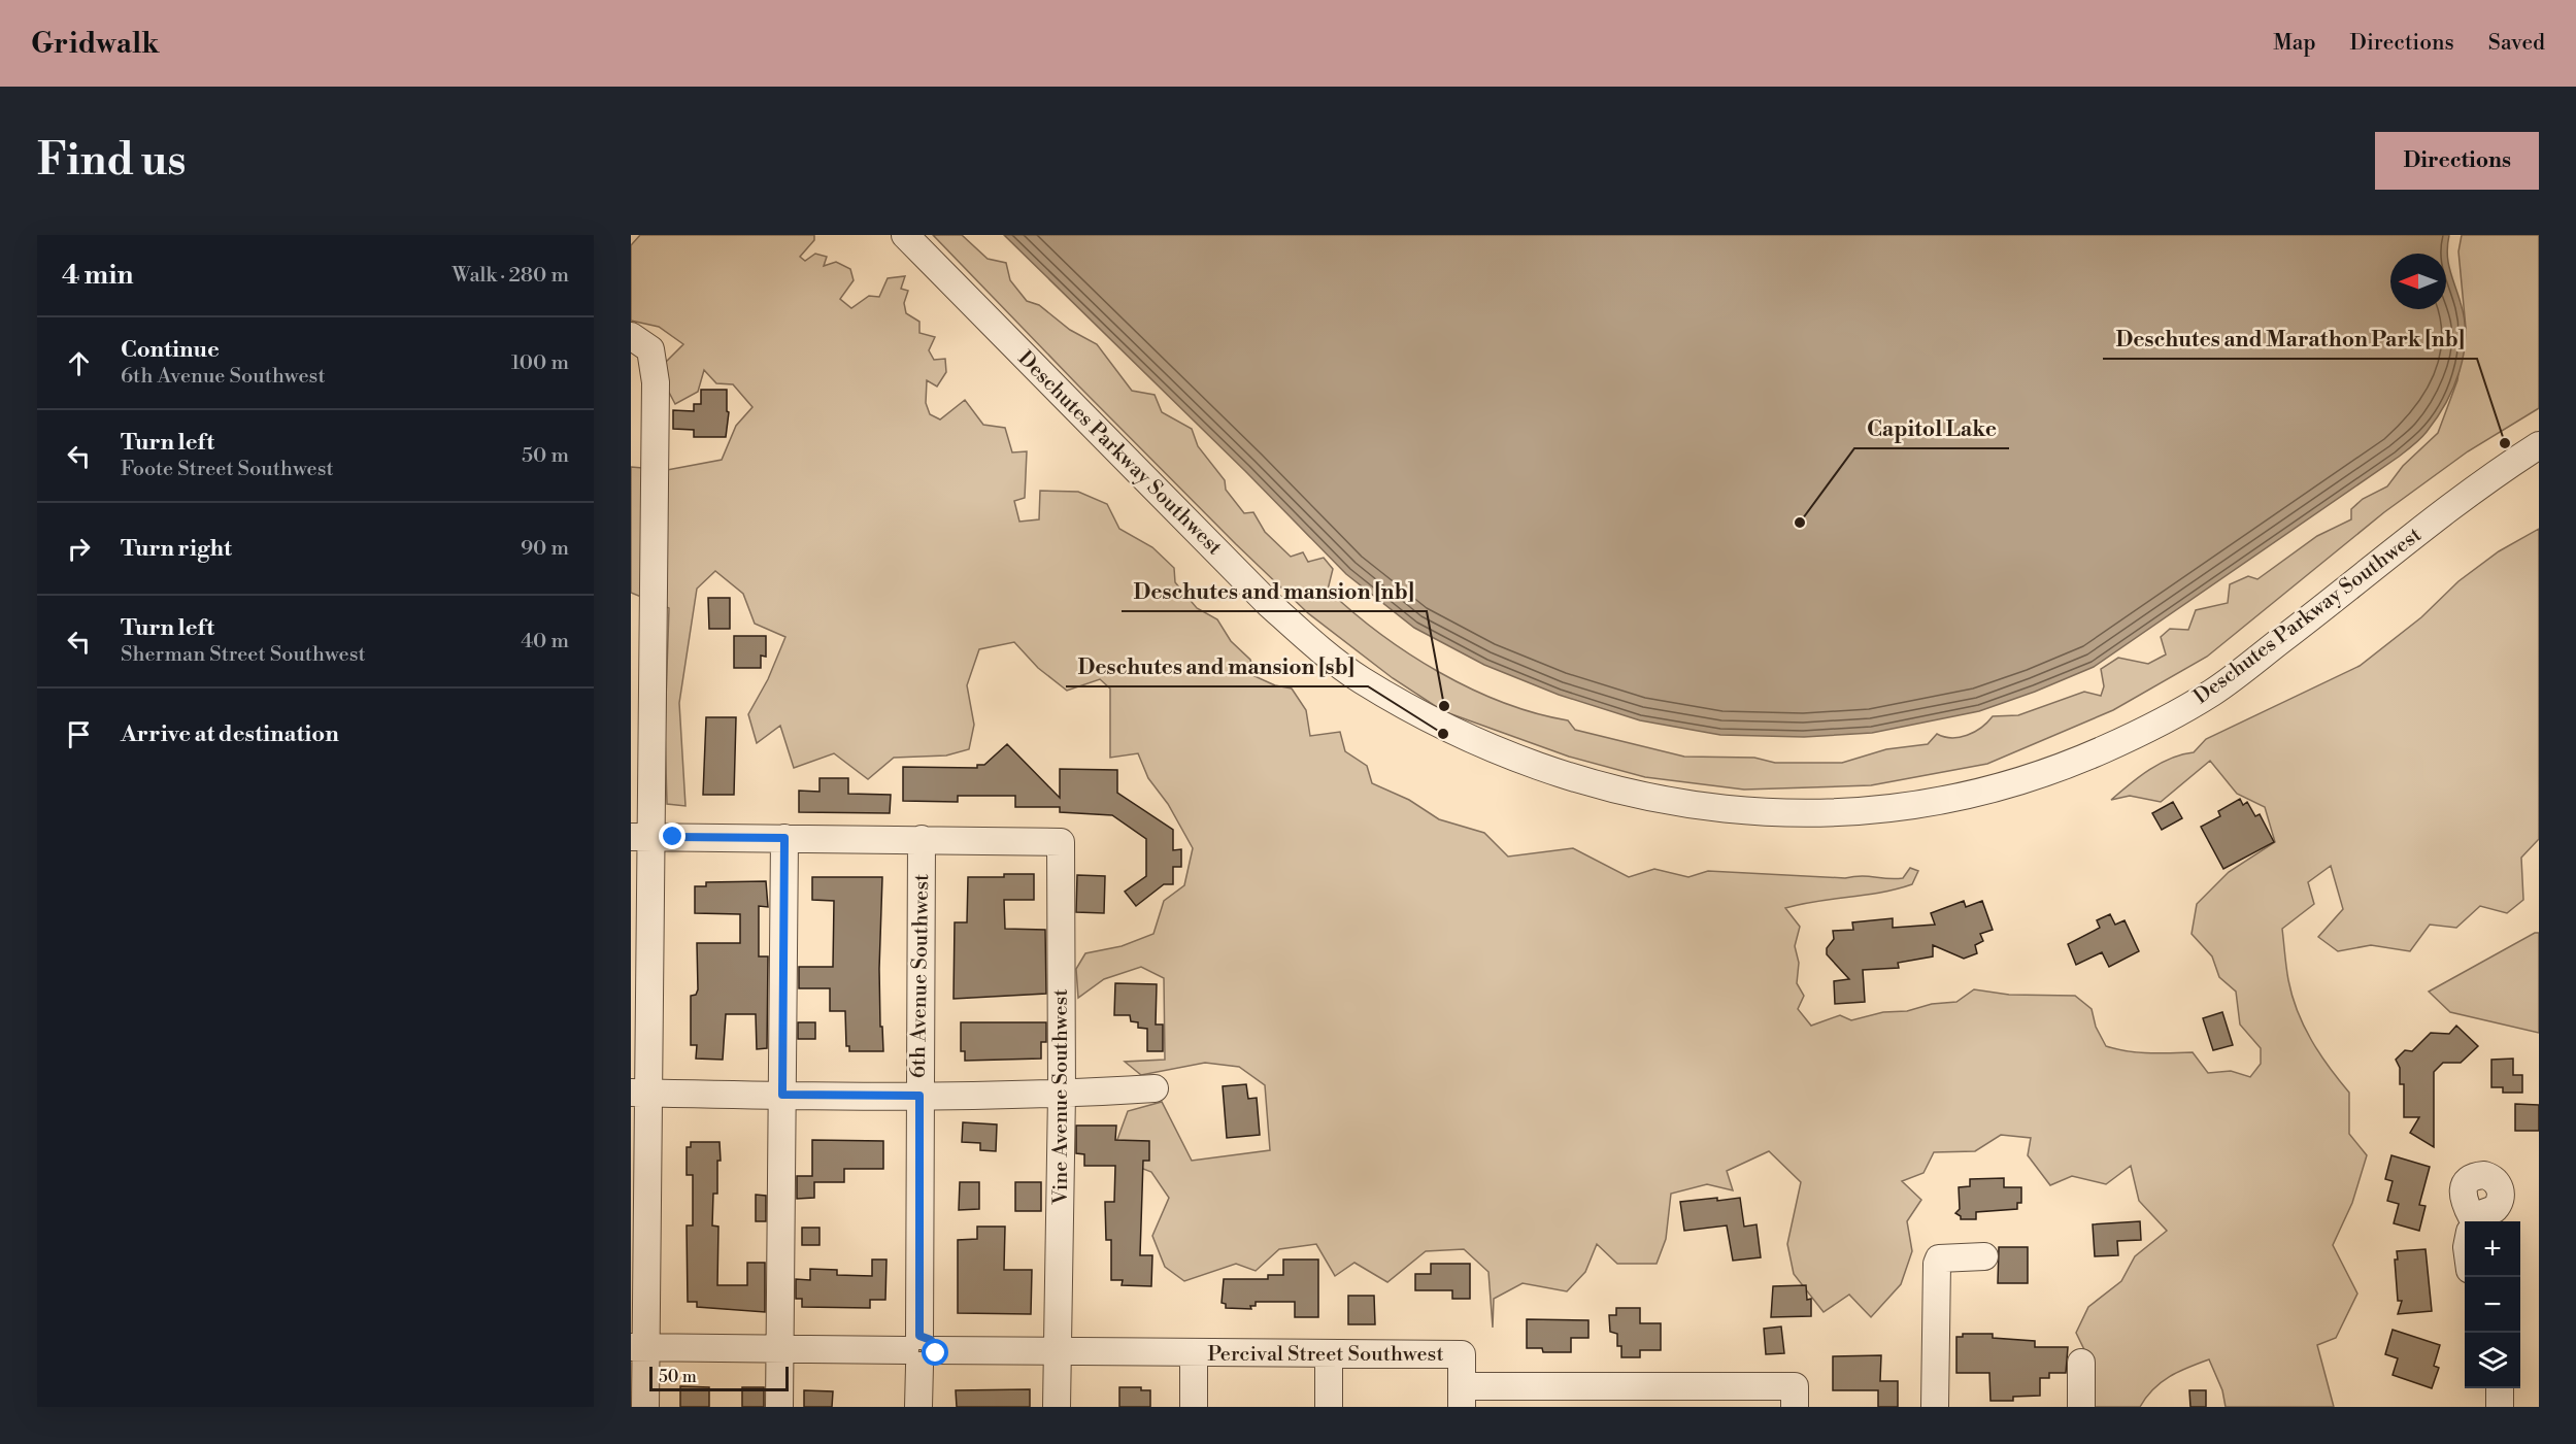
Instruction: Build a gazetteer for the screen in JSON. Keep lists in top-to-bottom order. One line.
{"streets":{"street":["Deschutes Parkway Southwest","6th Avenue Southwest","Vine Avenue Southwest","Percival Street Southwest"]},"crossings":[["6th Avenue Southwest","Vine Avenue Southwest"],["6th Avenue Southwest","Percival Street Southwest"],["Vine Avenue Southwest","Percival Street Southwest"]],"places":["Deschutes and Marathon Park [nb]","Capitol Lake","Deschutes and mansion [nb]","Deschutes and mansion [sb]"],"scale_bar":"50 m","north":"left","page":{"header":"Gridwalk","nav":["Map","Directions","Saved"],"buttons":"Directions","title":"Find us","heading":["4 min","Walk · 280 m"],"list":[["Continue","6th Avenue Southwest","100 m"],["Turn left","Foote Street Southwest","50 m"],["Turn right","90 m"],["Turn left","Sherman Street Southwest","40 m"],"Arrive at destination"],"map_buttons":["+","−"],"scale":"50 m"}}
